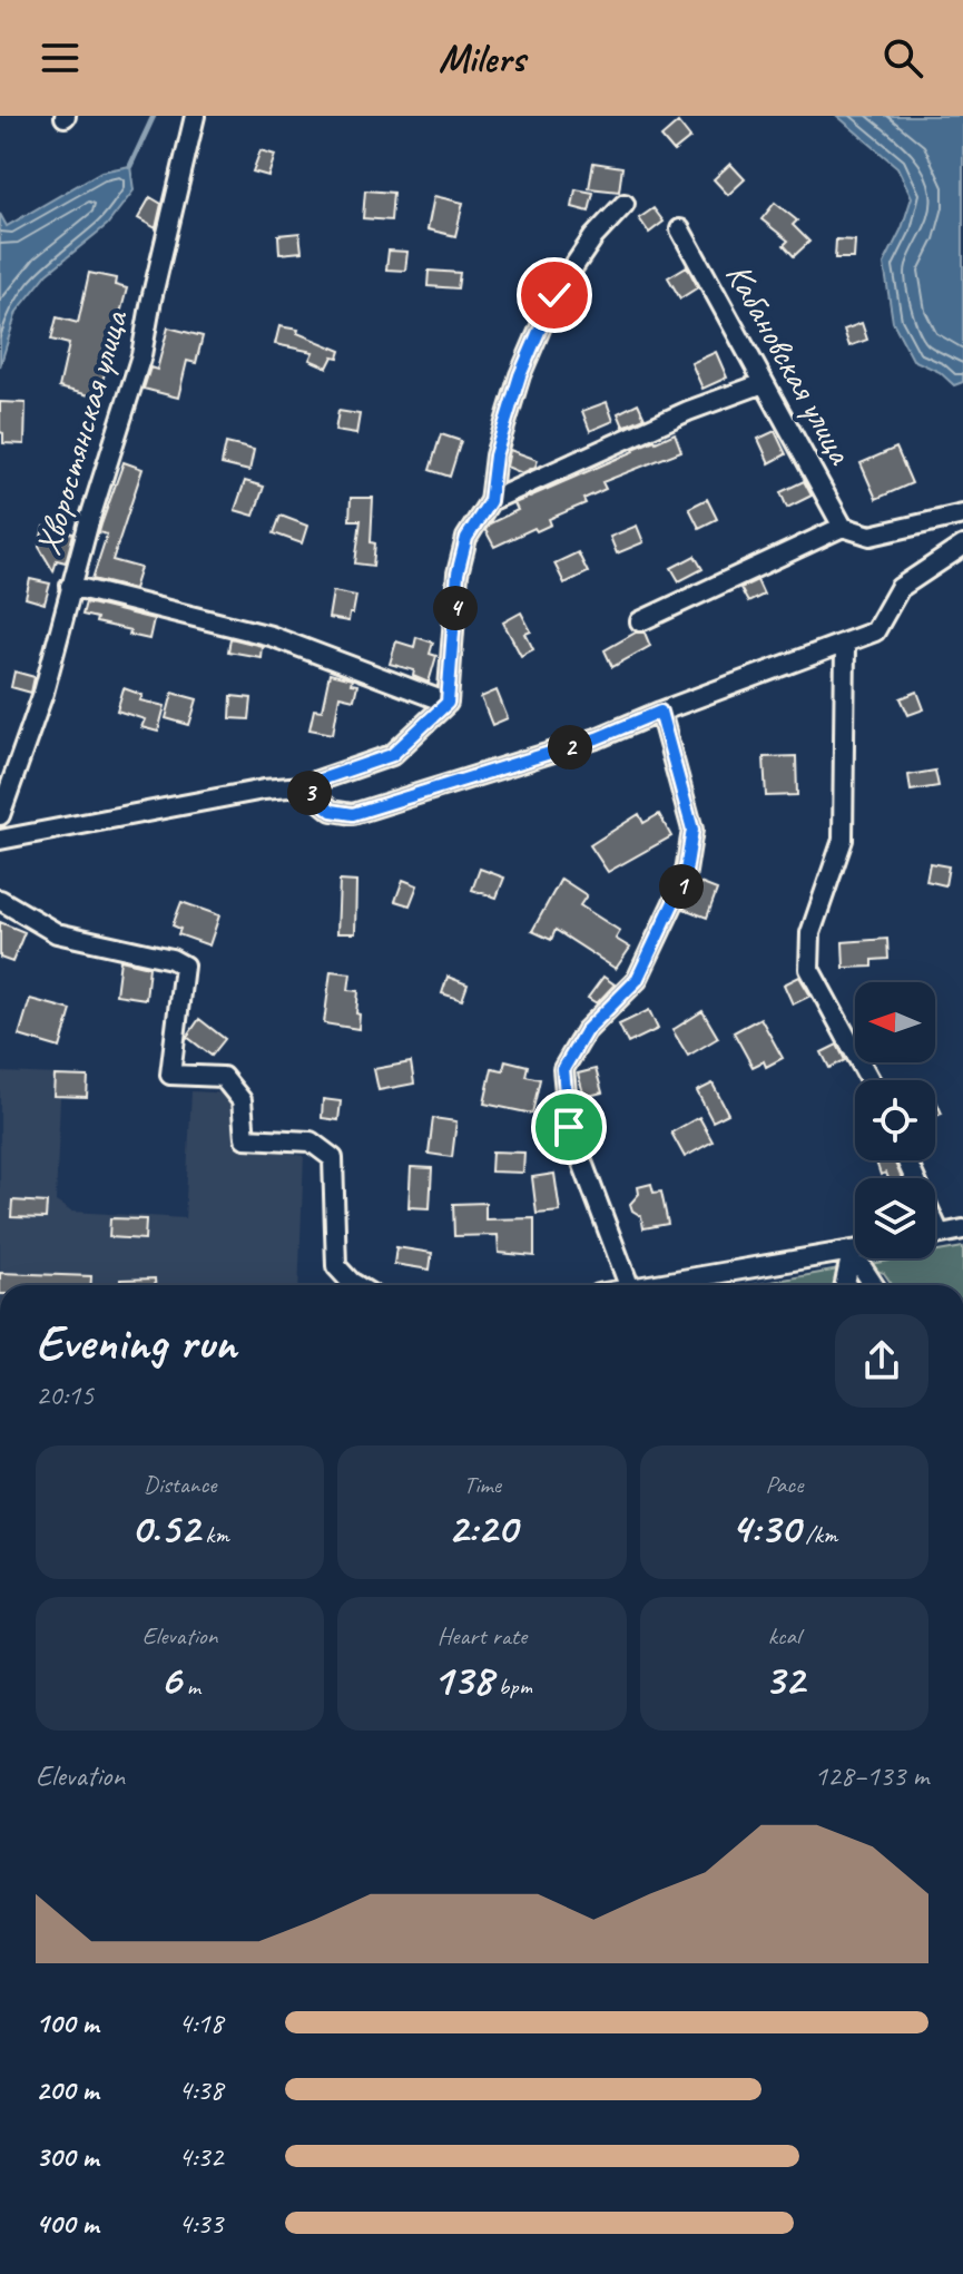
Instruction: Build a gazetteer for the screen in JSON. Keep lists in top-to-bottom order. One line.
{"streets":{"street":["Кабановская улица","Хворостянская улица"]},"north":"left","page":{"header":"Milers","pins":["4","2","3","1"],"heading":["Evening run","20:15"],"stats":[["Distance","0.52 km"],["Time","2:20"],["Pace","4:30 /km"],["Elevation","6 m"],["Heart rate","138 bpm"],["kcal","32"]],"chart":["Elevation","128–133 m"],"list":[{"name":"100 m","note":"4:18"},{"name":"200 m","note":"4:38"},{"name":"300 m","note":"4:32"},{"name":"400 m","note":"4:33"}]}}
